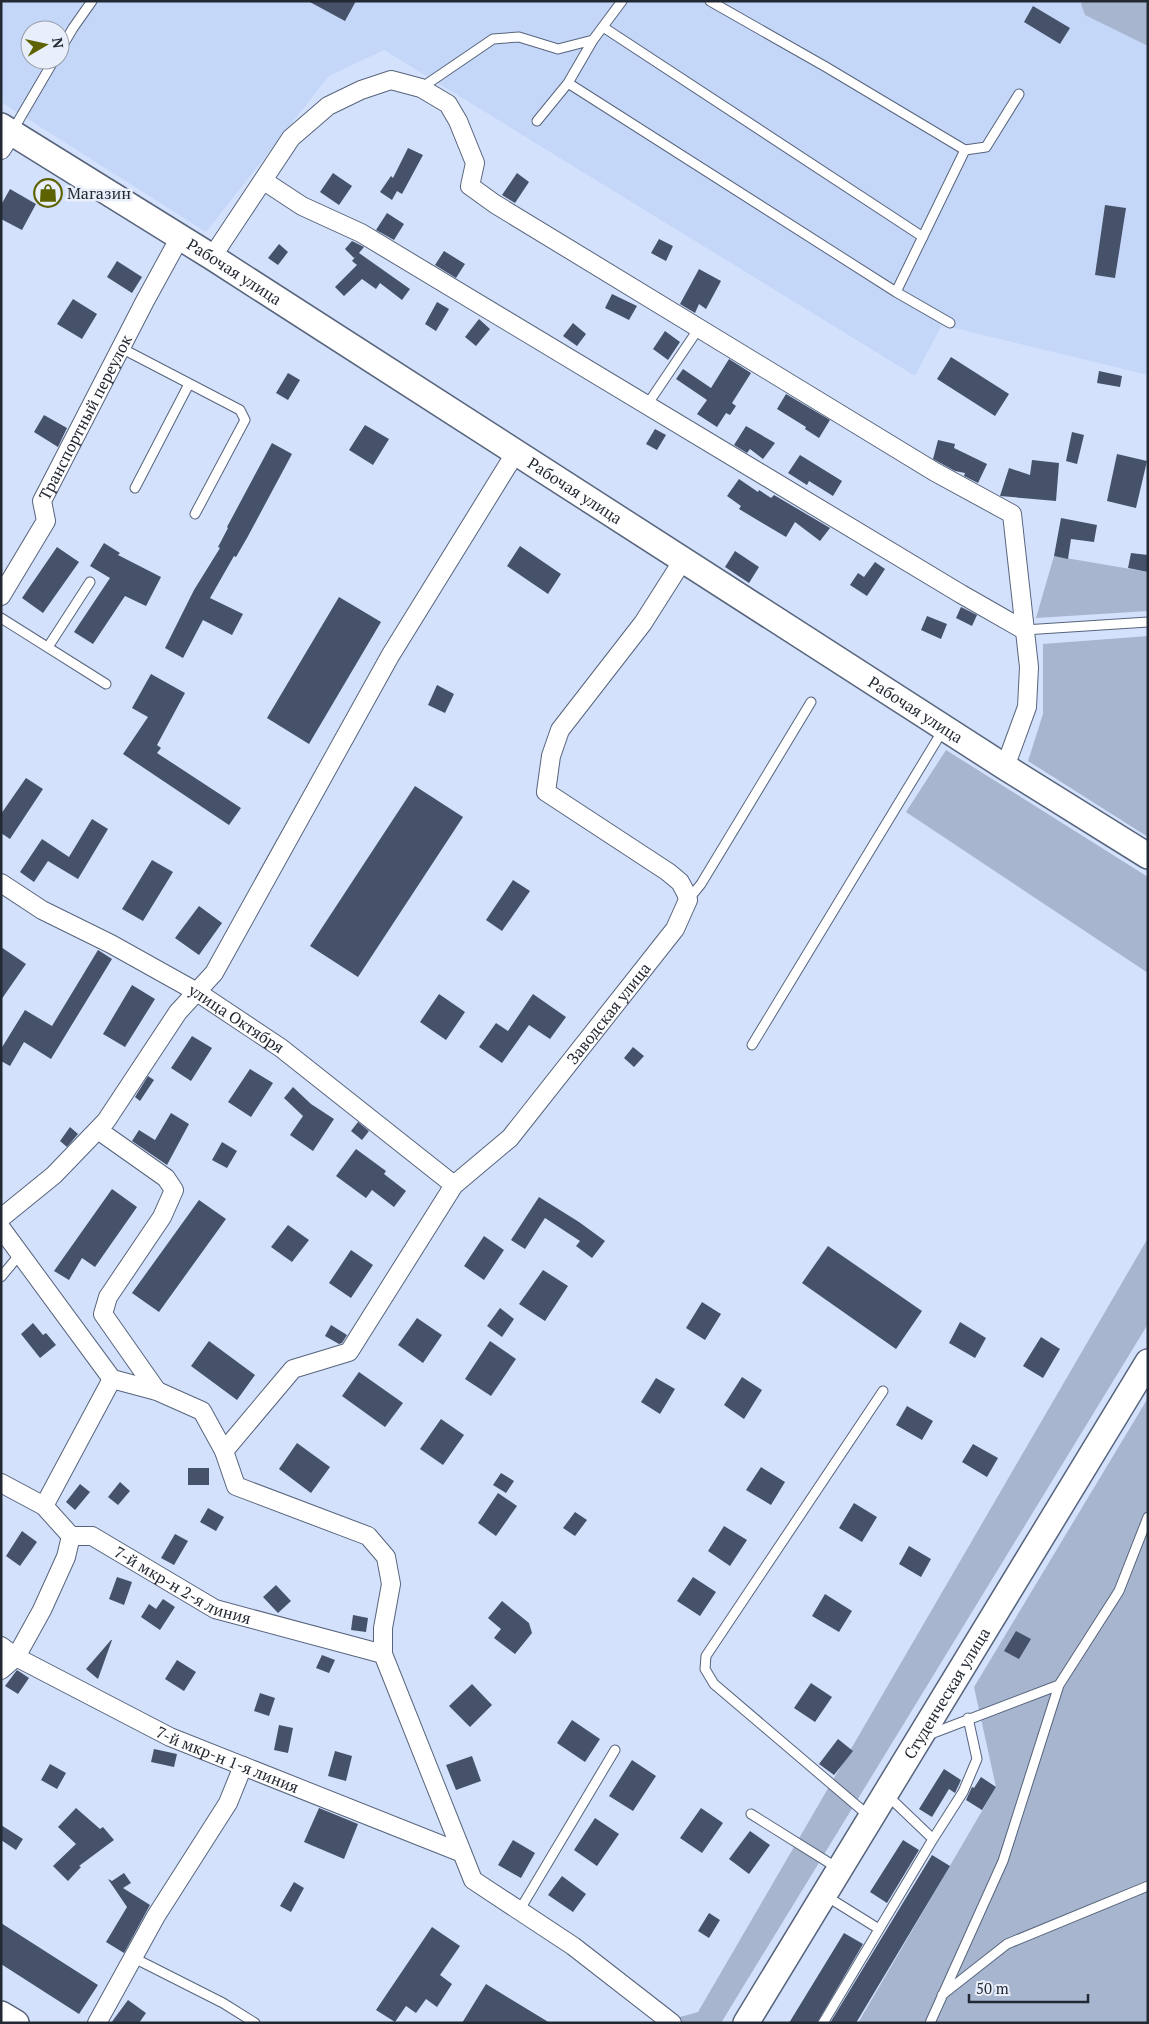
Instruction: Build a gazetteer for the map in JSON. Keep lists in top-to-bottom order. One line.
{"streets":{"street":["Рабочая улица","Транспортный переулок","Заводская улица","улица Октября","7-й мкр-н 2-я линия","Студенческая улица","7-й мкр-н 1-я линия"]},"crossings":[["Рабочая улица","Транспортный переулок"],["Заводская улица","улица Октября"]],"places":{"shop":["Магазин"]},"scale_bar":"50 m","north":"right"}
